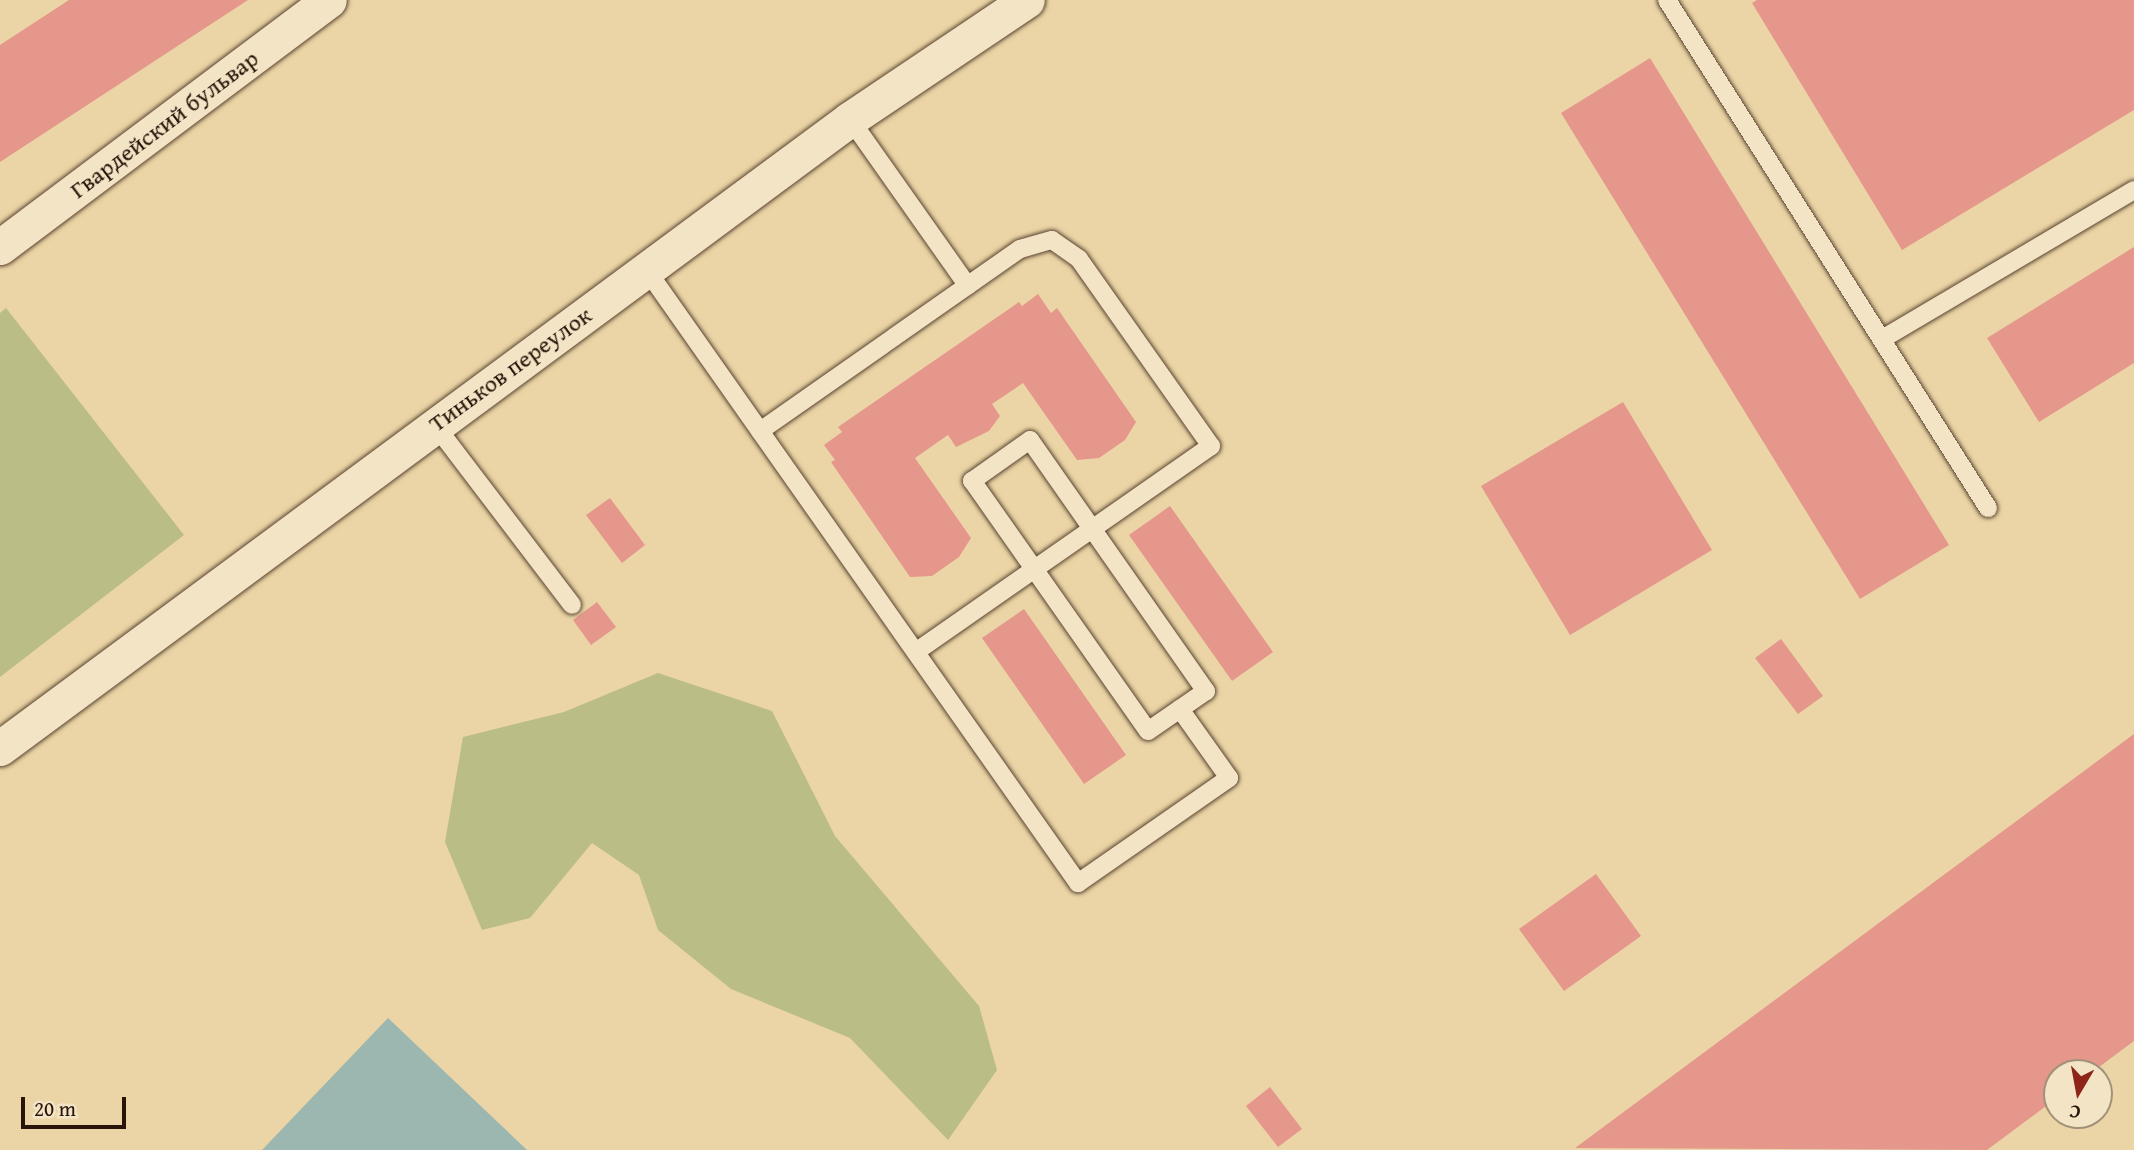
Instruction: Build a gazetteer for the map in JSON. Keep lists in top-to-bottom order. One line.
{"streets":{"street":["Гвардейский бульвар","Тиньков переулок"]},"scale_bar":"20 m","north":"bottom"}
